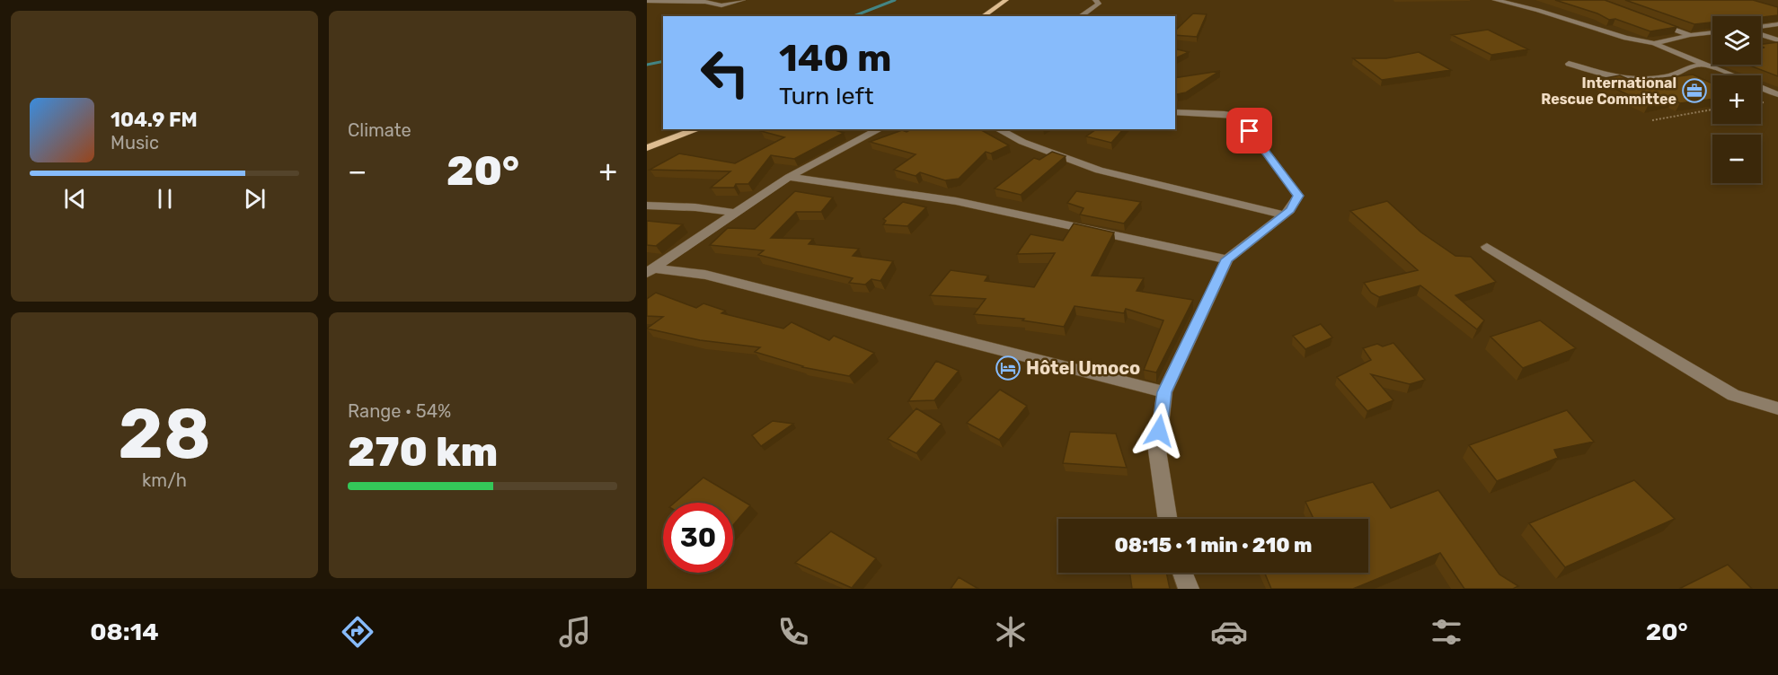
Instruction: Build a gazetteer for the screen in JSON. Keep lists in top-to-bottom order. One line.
{"places":{"office":["International Rescue Committee"],"hotel":["Hôtel Umoco"]},"page":{"tile":["Climate",["28","km/h"],["Range · 54%","270 km"]],"map_buttons":["+","−"],"turn":["140 m","Turn left"],"song":["104.9 FM","Music"],"heat":["−","20°","+"],"limit":"30","trip":"08:15 · 1 min · 210 m","tabs":["08:14","20°"]}}
